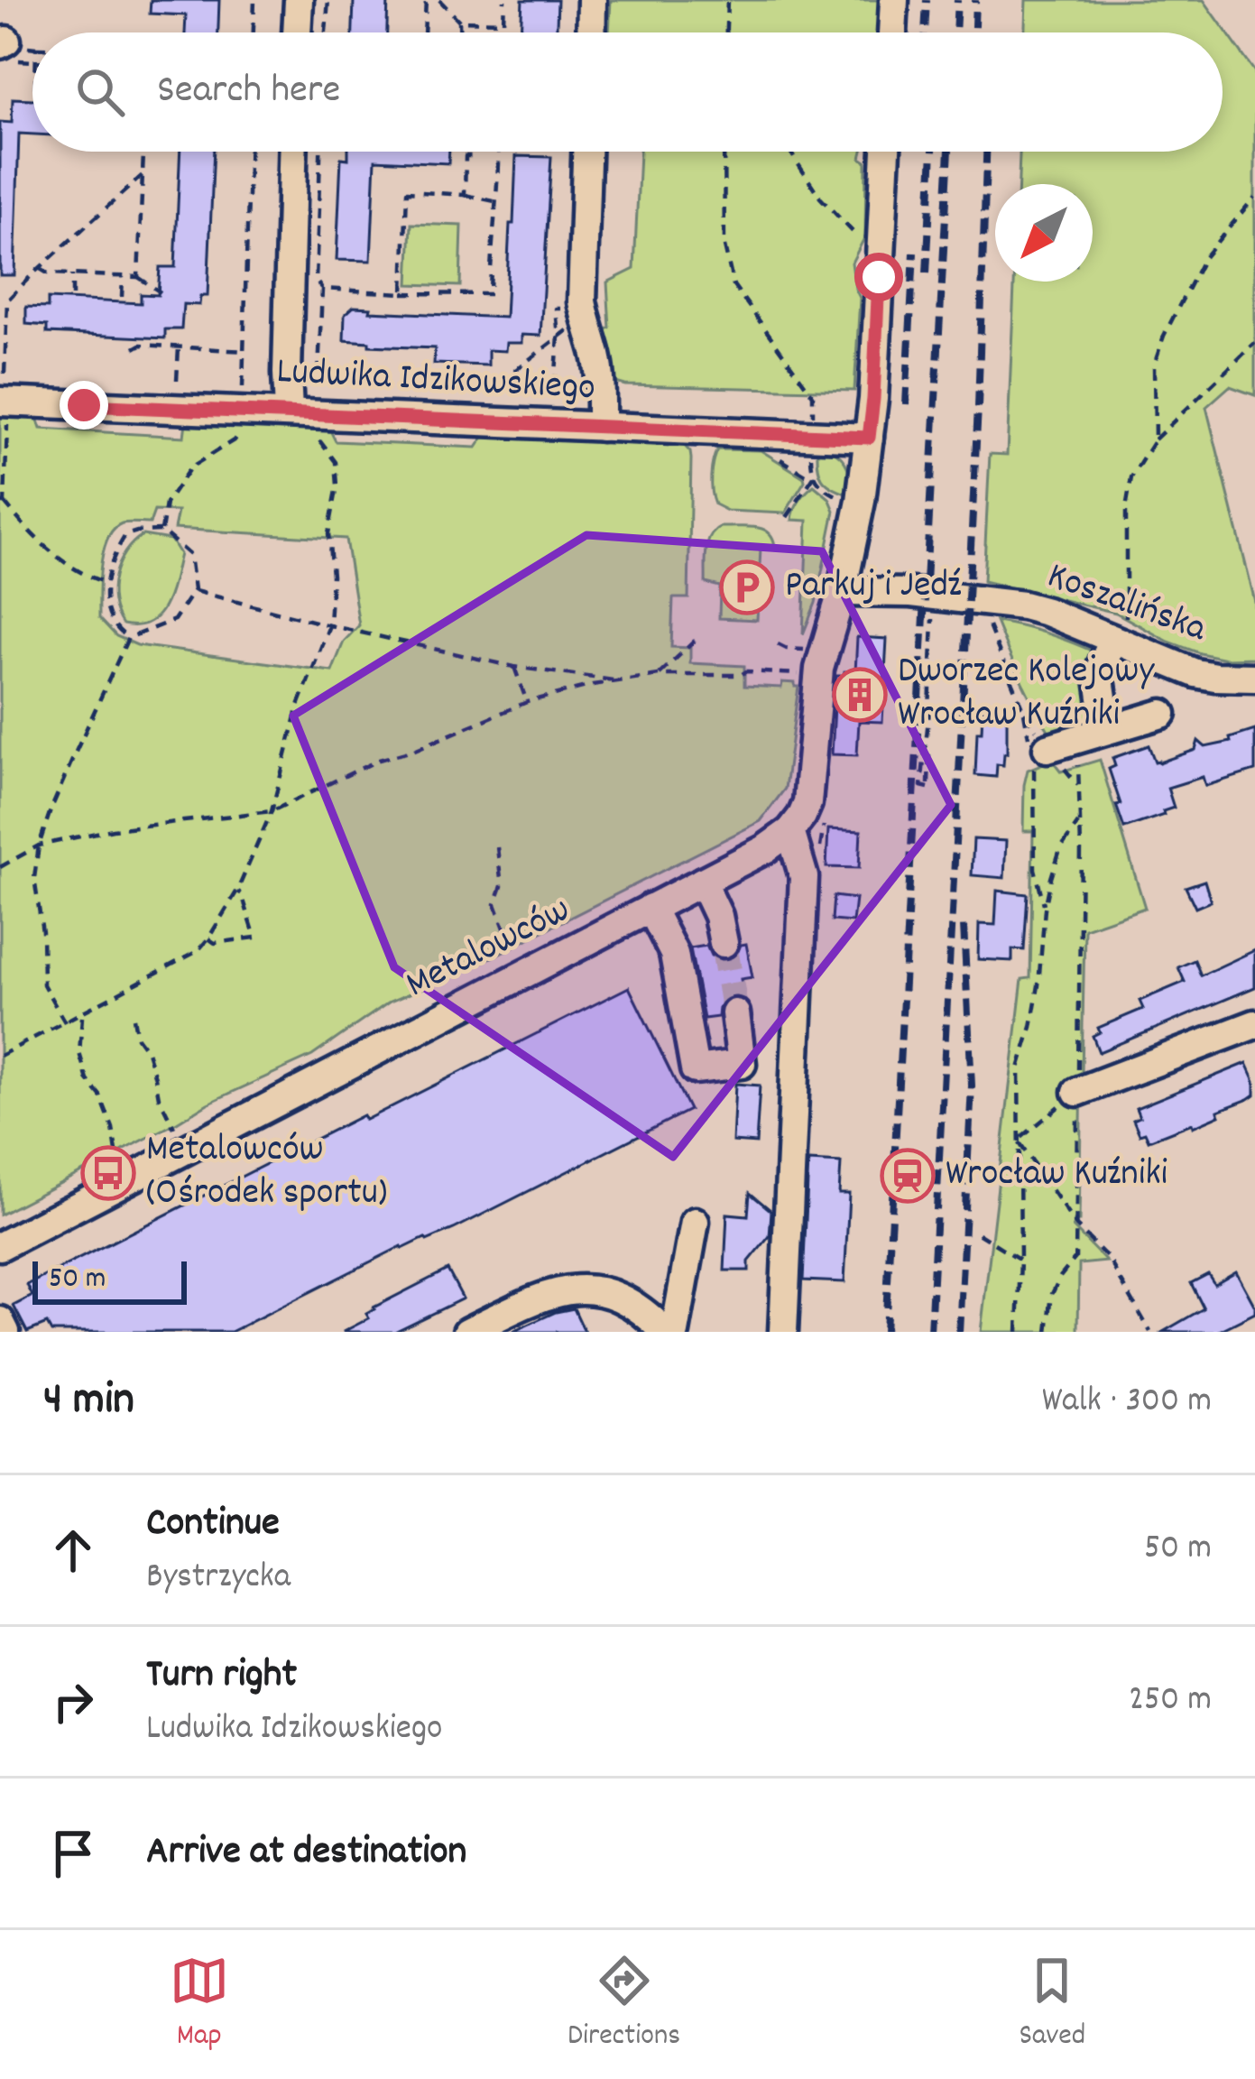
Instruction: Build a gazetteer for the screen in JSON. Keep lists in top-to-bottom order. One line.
{"streets":{"street":["Ludwika Idzikowskiego","Koszalińska","Metalowców"]},"places":{"parking":["Parkuj i Jedź"],"building":["Dworzec Kolejowy Wrocław Kuźniki"],"bus stop":["Metalowców (Ośrodek sportu)"],"station":["Wrocław Kuźniki"]},"scale_bar":"50 m","north":"bottom left","page":{"search":"Search here","scale":"50 m","heading":["4 min","Walk · 300 m"],"list":[["Continue","Bystrzycka","50 m"],["Turn right","Ludwika Idzikowskiego","250 m"],"Arrive at destination"],"nav":["Map","Directions","Saved"]}}
